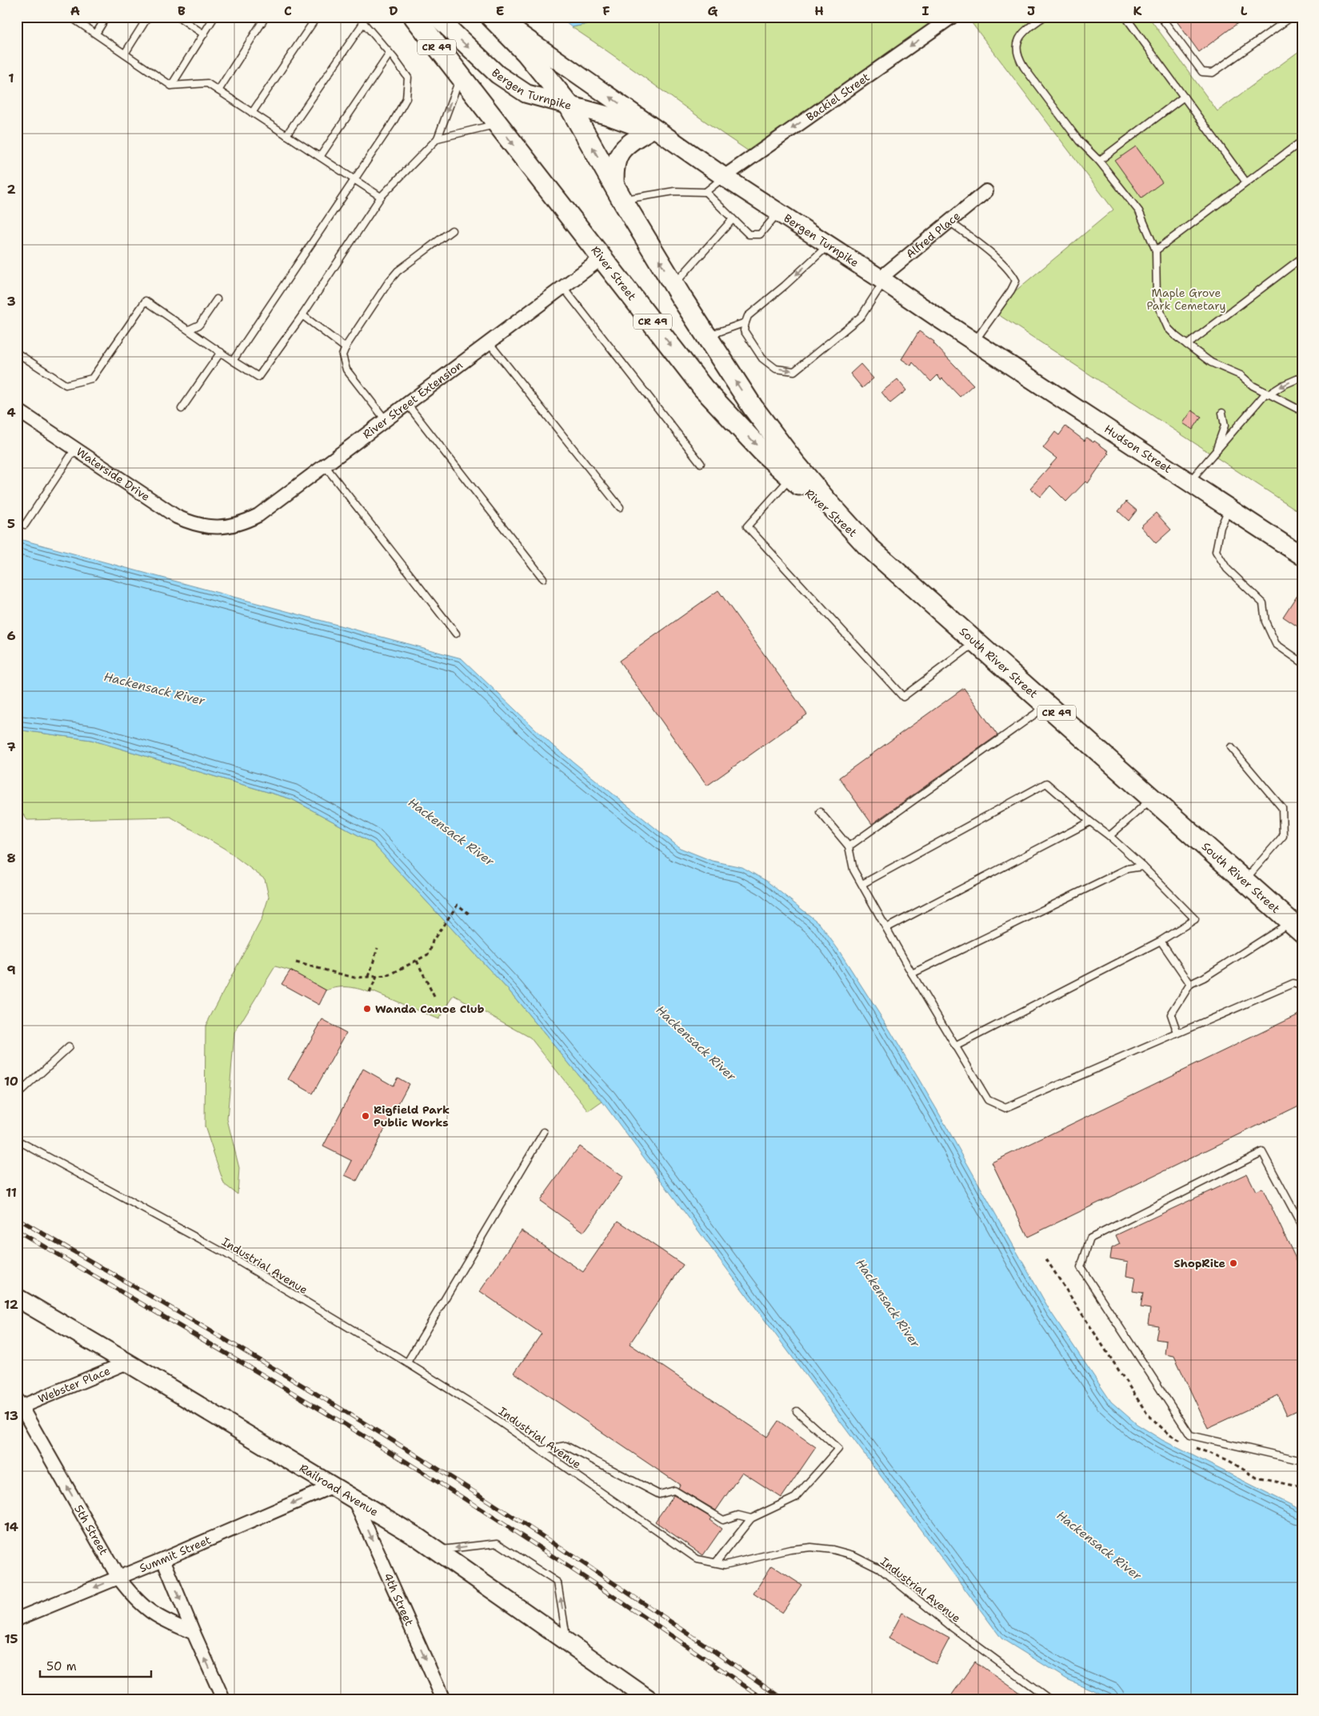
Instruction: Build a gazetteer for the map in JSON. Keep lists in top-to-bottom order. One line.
{"streets":{"main road":["CR 49","Bergen Turnpike","River Street","Hudson Street","South River Street","Railroad Avenue"],"street":["Backiel Street","Alfred Place","River Street Extension","Waterside Drive","Webster Place","5th Street","Summit Street","4th Street"],"lane":["Industrial Avenue"]},"crossings":[["CR 49","Bergen Turnpike"],["CR 49","River Street"],["CR 49","South River Street"],["Bergen Turnpike","Backiel Street"],["Bergen Turnpike","Alfred Place"],["Bergen Turnpike","Hudson Street"],["River Street","River Street Extension"],["River Street","South River Street"],["River Street Extension","Waterside Drive"],["Webster Place","Railroad Avenue"],["Webster Place","5th Street"],["Railroad Avenue","Summit Street"],["Railroad Avenue","4th Street"],["5th Street","Summit Street"]],"one_way":["Backiel Street","5th Street","Summit Street","4th Street"],"water":["Hackensack River"],"parks":["Maple Grove Park Cemetary"],"places":["Wanda Canoe Club","Rigfield Park Public Works","ShopRite"],"scale_bar":"50 m","grid":{"columns":["A","B","C","D","E","F","G","H","I","J","K","L"],"rows":["1","2","3","4","5","6","7","8","9","10","11","12","13","14","15"]}}
